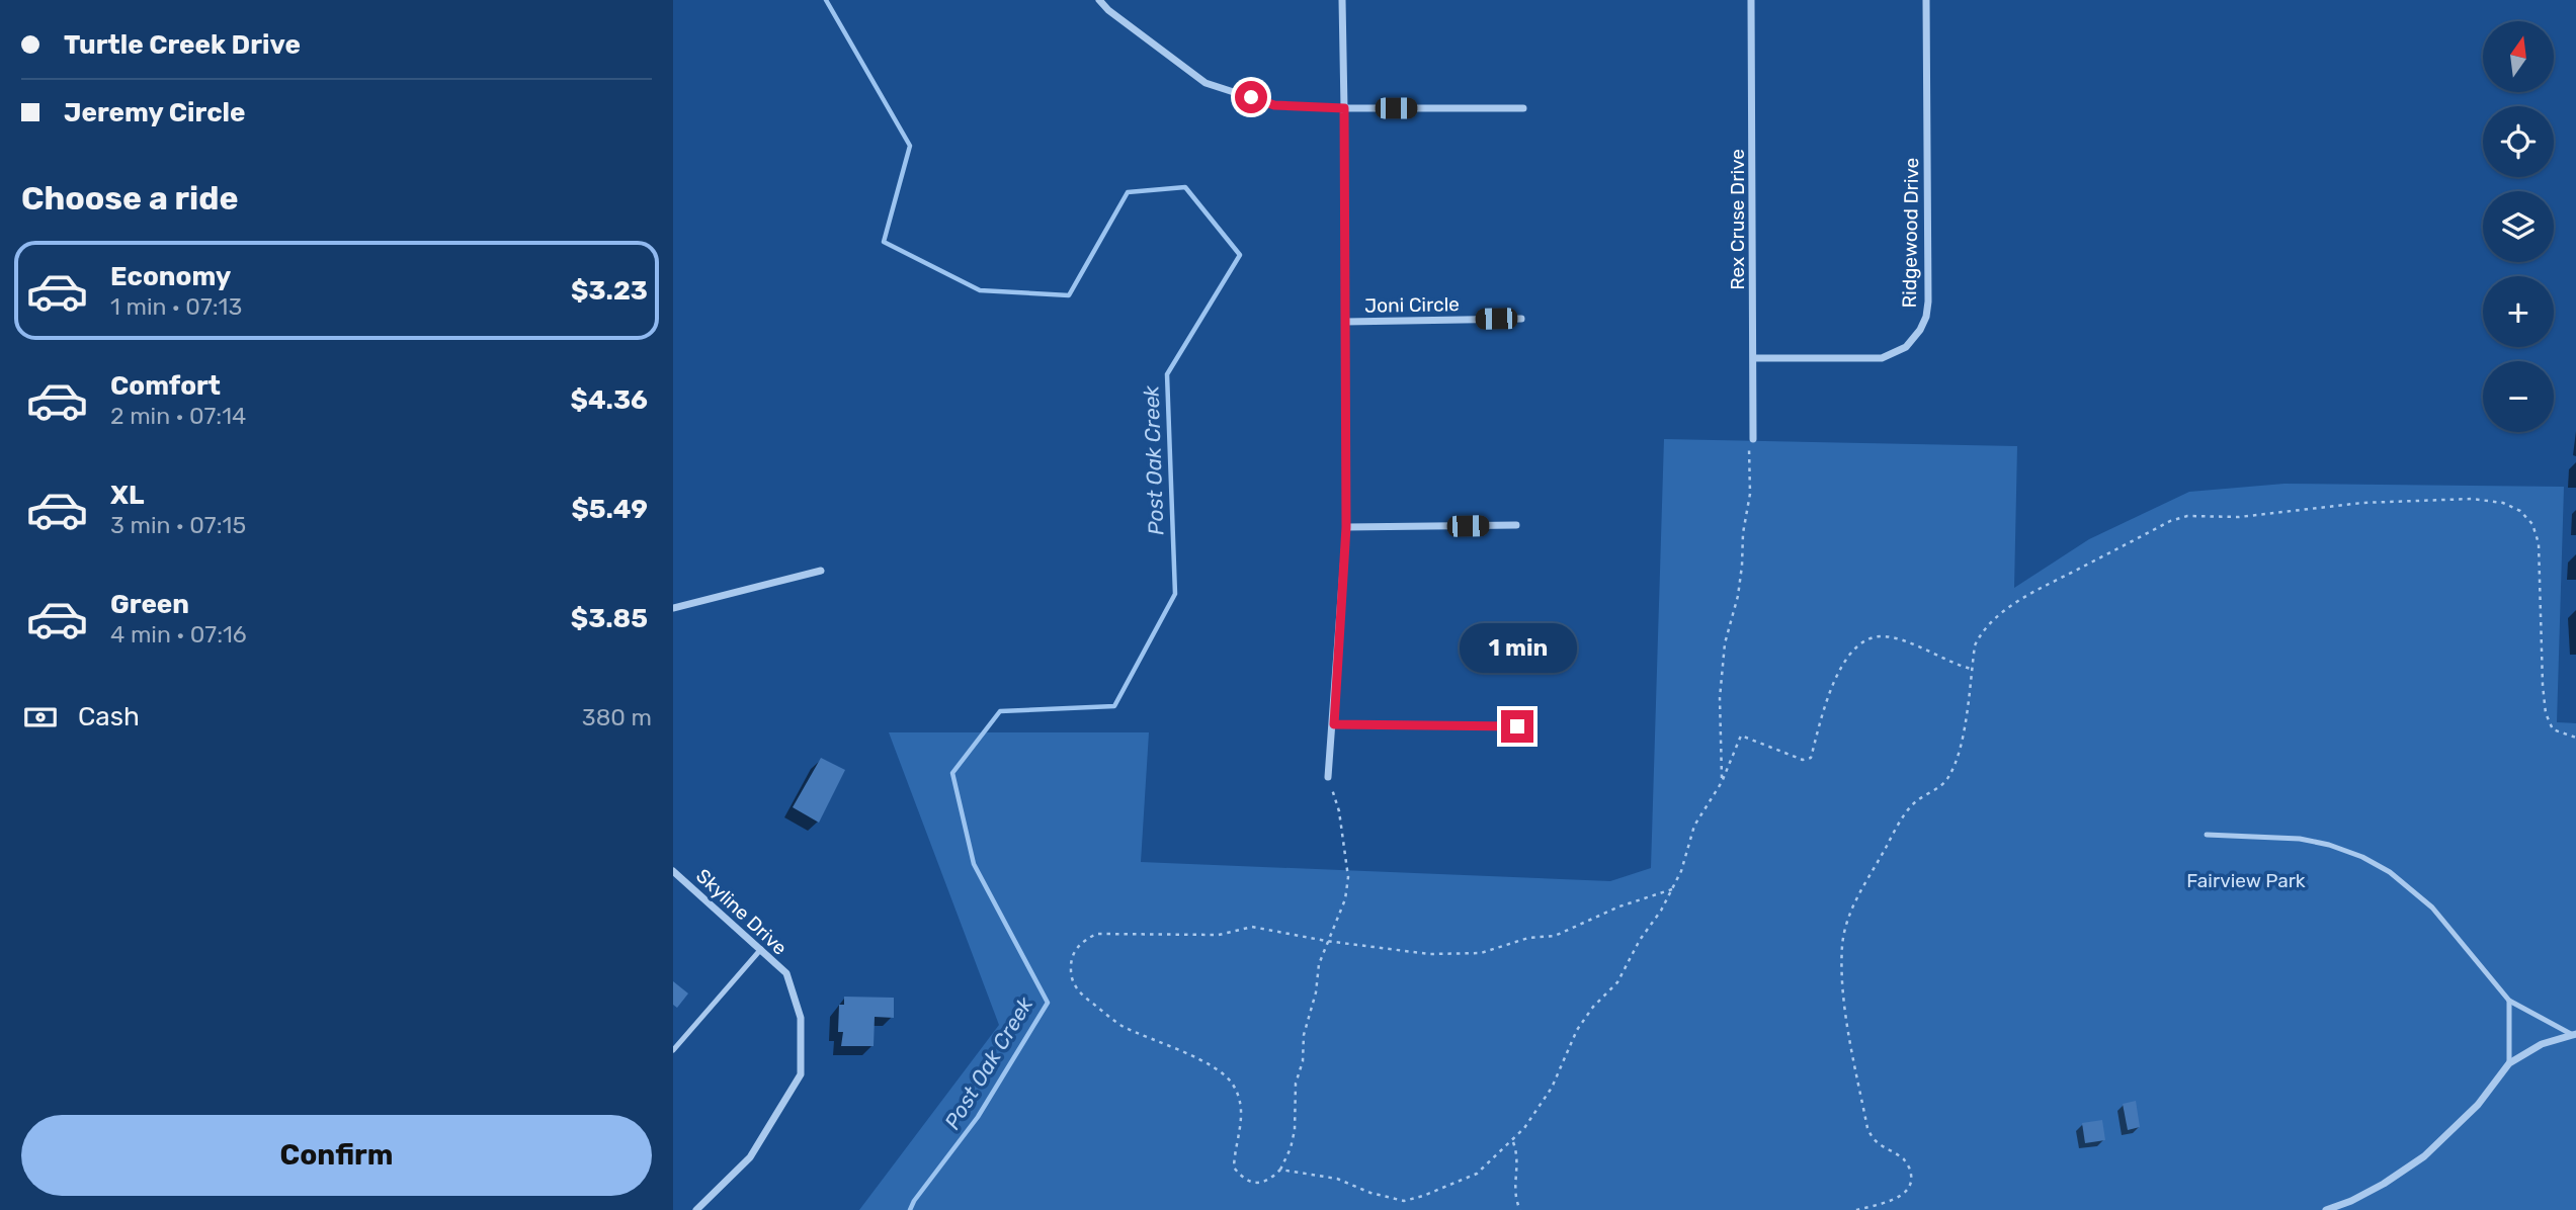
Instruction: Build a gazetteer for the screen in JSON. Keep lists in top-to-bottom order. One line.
{"streets":{"street":["Rex Cruse Drive","Ridgewood Drive","Joni Circle","Skyline Drive"]},"crossings":[["Rex Cruse Drive","Ridgewood Drive"]],"water":["Post Oak Creek"],"parks":["Fairview Park"],"north":"top","page":{"banner":["Turtle Creek Drive","Jeremy Circle"],"map_buttons":["+","−"],"heading":"Choose a ride","list":[{"name":"Economy","note":"1 min · 07:13","value":"$3.23"},{"name":"Comfort","note":"2 min · 07:14","value":"$4.36"},{"name":"XL","note":"3 min · 07:15","value":"$5.49"},{"name":"Green","note":"4 min · 07:16","value":"$3.85"}],"bubble":"1 min","pay":["Cash","380 m"],"buttons":"Confirm"}}
